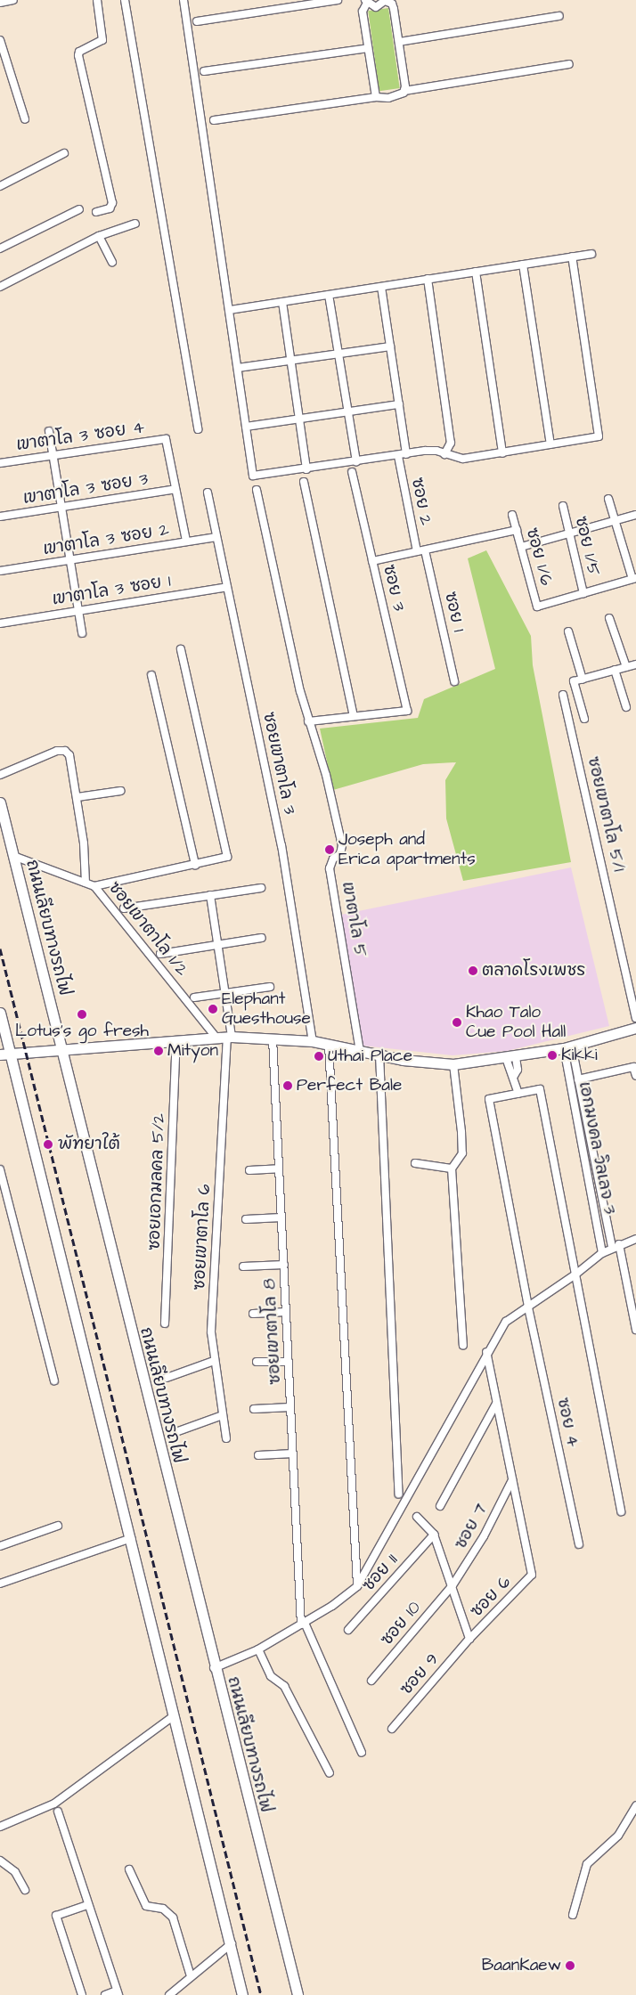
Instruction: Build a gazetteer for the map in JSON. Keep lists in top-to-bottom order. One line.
{"streets":{"street":["เขาตาโล 3 ซอย 4","เขาตาโล 3 ซอย 3","ซอย 2","เขาตาโล 3 ซอย 2","ซอย 1/5","ซอย 1/6","ซอย 3","เขาตาโล 3 ซอย 1","ซอย 1","ซอยเขาตาโล 3","ซอยเขาตาโล 5/1","เขาตาโล 5","ถนนเลียบทางรถไฟ","ซอยเขาตาโล 1/2","เอกมงคล วิลเลจ 3","ซอยเอกมลคล 5/2","ซอยเขาตาโล 6","ซอยเขาตาโล 8","ซอย 4","ซอย 7","ซอย 11","ซอย 6","ซอย 10","ซอย 9"]},"crossings":[["เขาตาโล 3 ซอย 4","เขาตาโล 3 ซอย 3"],["เขาตาโล 3 ซอย 2","ซอยเขาตาโล 3"],["ซอย 1/5","ซอย 1/6"],["เขาตาโล 3 ซอย 1","ซอยเขาตาโล 3"],["ถนนเลียบทางรถไฟ","ซอยเขาตาโล 1/2"],["ซอย 7","ซอย 6"],["ซอย 7","ซอย 10"],["ซอย 6","ซอย 9"]],"places":["Joseph and Erica apartments","ตลาดโรงเพชร","Elephant Guesthouse","Lotus's go fresh","Khao Talo Cue Pool Hall","Mityon","Kikki","Uthai Place","Perfect Bale","พัทยาใต้","BaanKaew"]}
